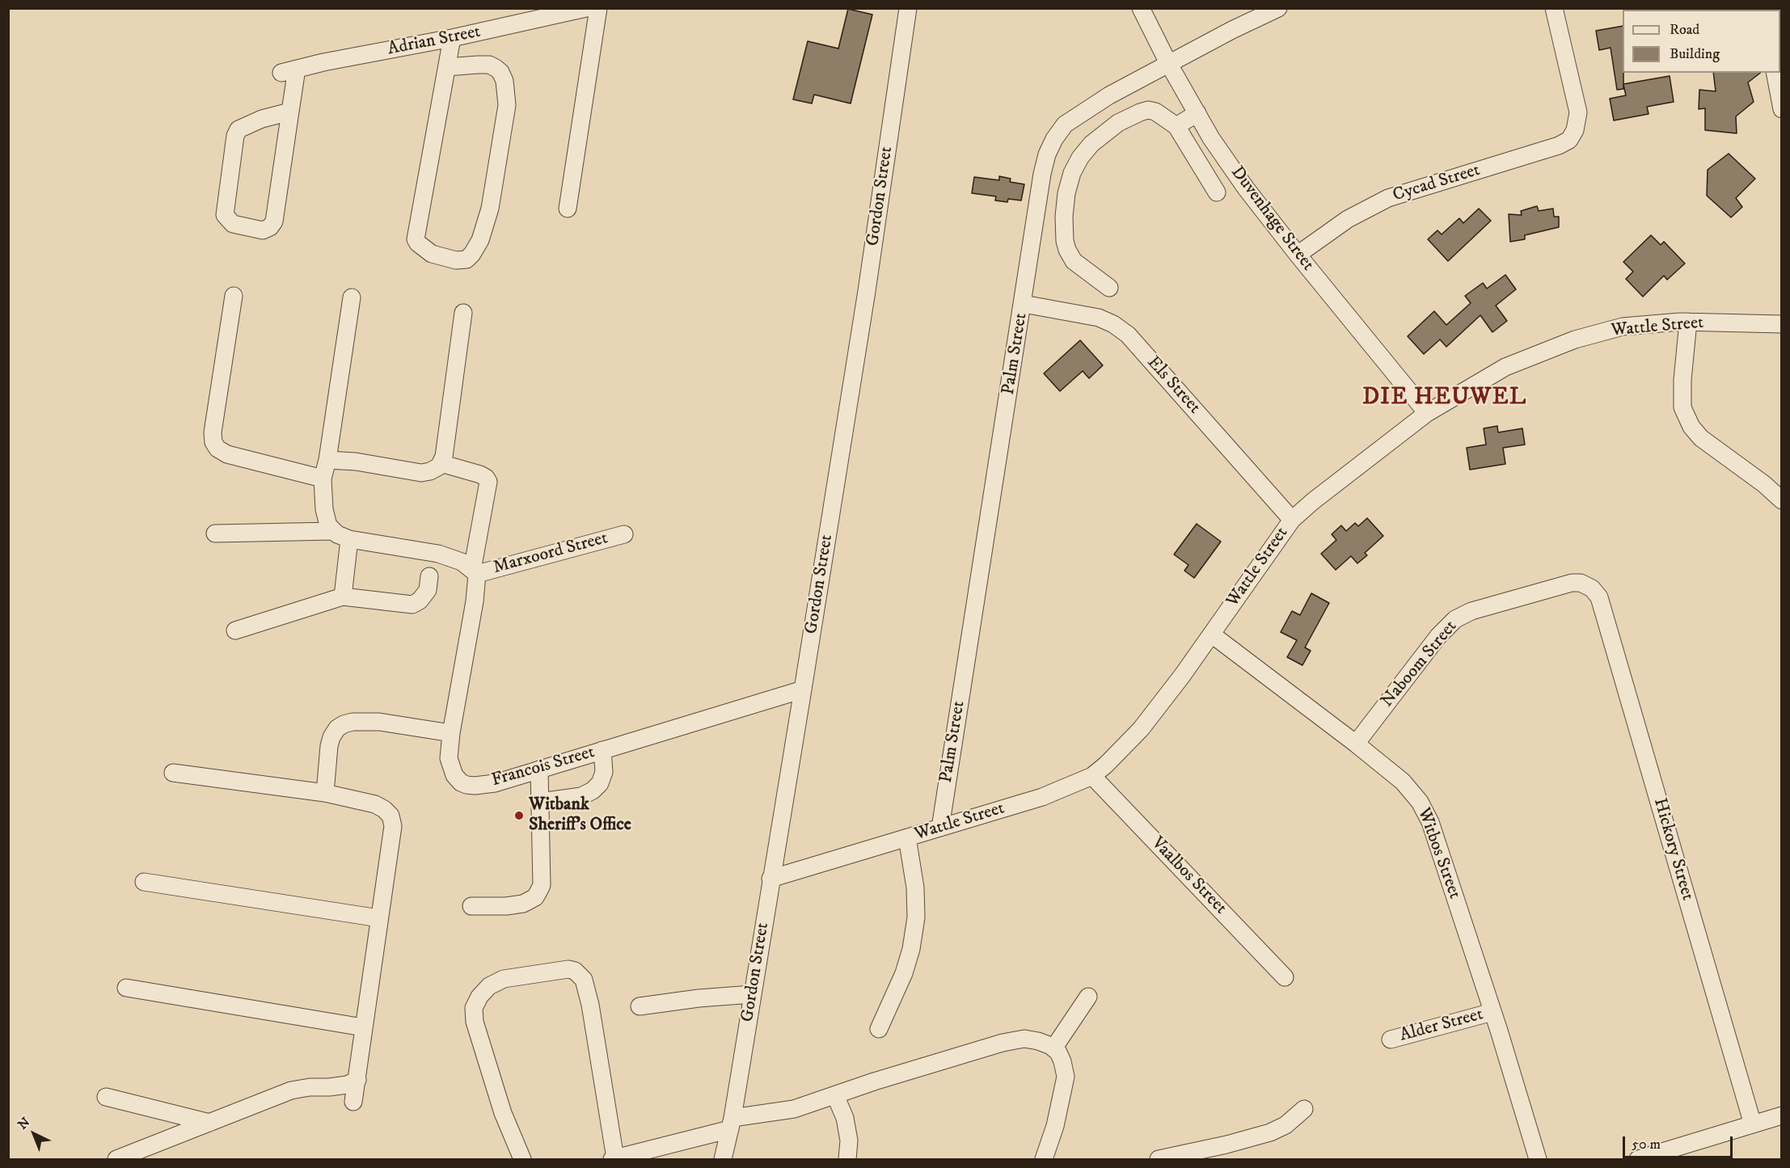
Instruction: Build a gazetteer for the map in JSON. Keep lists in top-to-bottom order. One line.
{"streets":{"street":["Adrian Street","Cycad Street","Gordon Street","Duvenhage Street","Wattle Street","Palm Street","Els Street","Marxoord Street","Naboom Street","Francois Street","Hickory Street","Witbos Street","Vaalbos Street","Alder Street"]},"crossings":[["Cycad Street","Duvenhage Street"],["Gordon Street","Wattle Street"],["Gordon Street","Francois Street"],["Duvenhage Street","Wattle Street"],["Duvenhage Street","Palm Street"],["Wattle Street","Palm Street"],["Wattle Street","Els Street"],["Wattle Street","Witbos Street"],["Wattle Street","Vaalbos Street"],["Palm Street","Els Street"],["Marxoord Street","Francois Street"],["Naboom Street","Hickory Street"],["Naboom Street","Witbos Street"],["Witbos Street","Alder Street"]],"districts":["DIE HEUWEL"],"places":["Witbank Sheriff’s Office"],"legend":["Road","Building"],"scale_bar":"50 m","north":"top left"}
